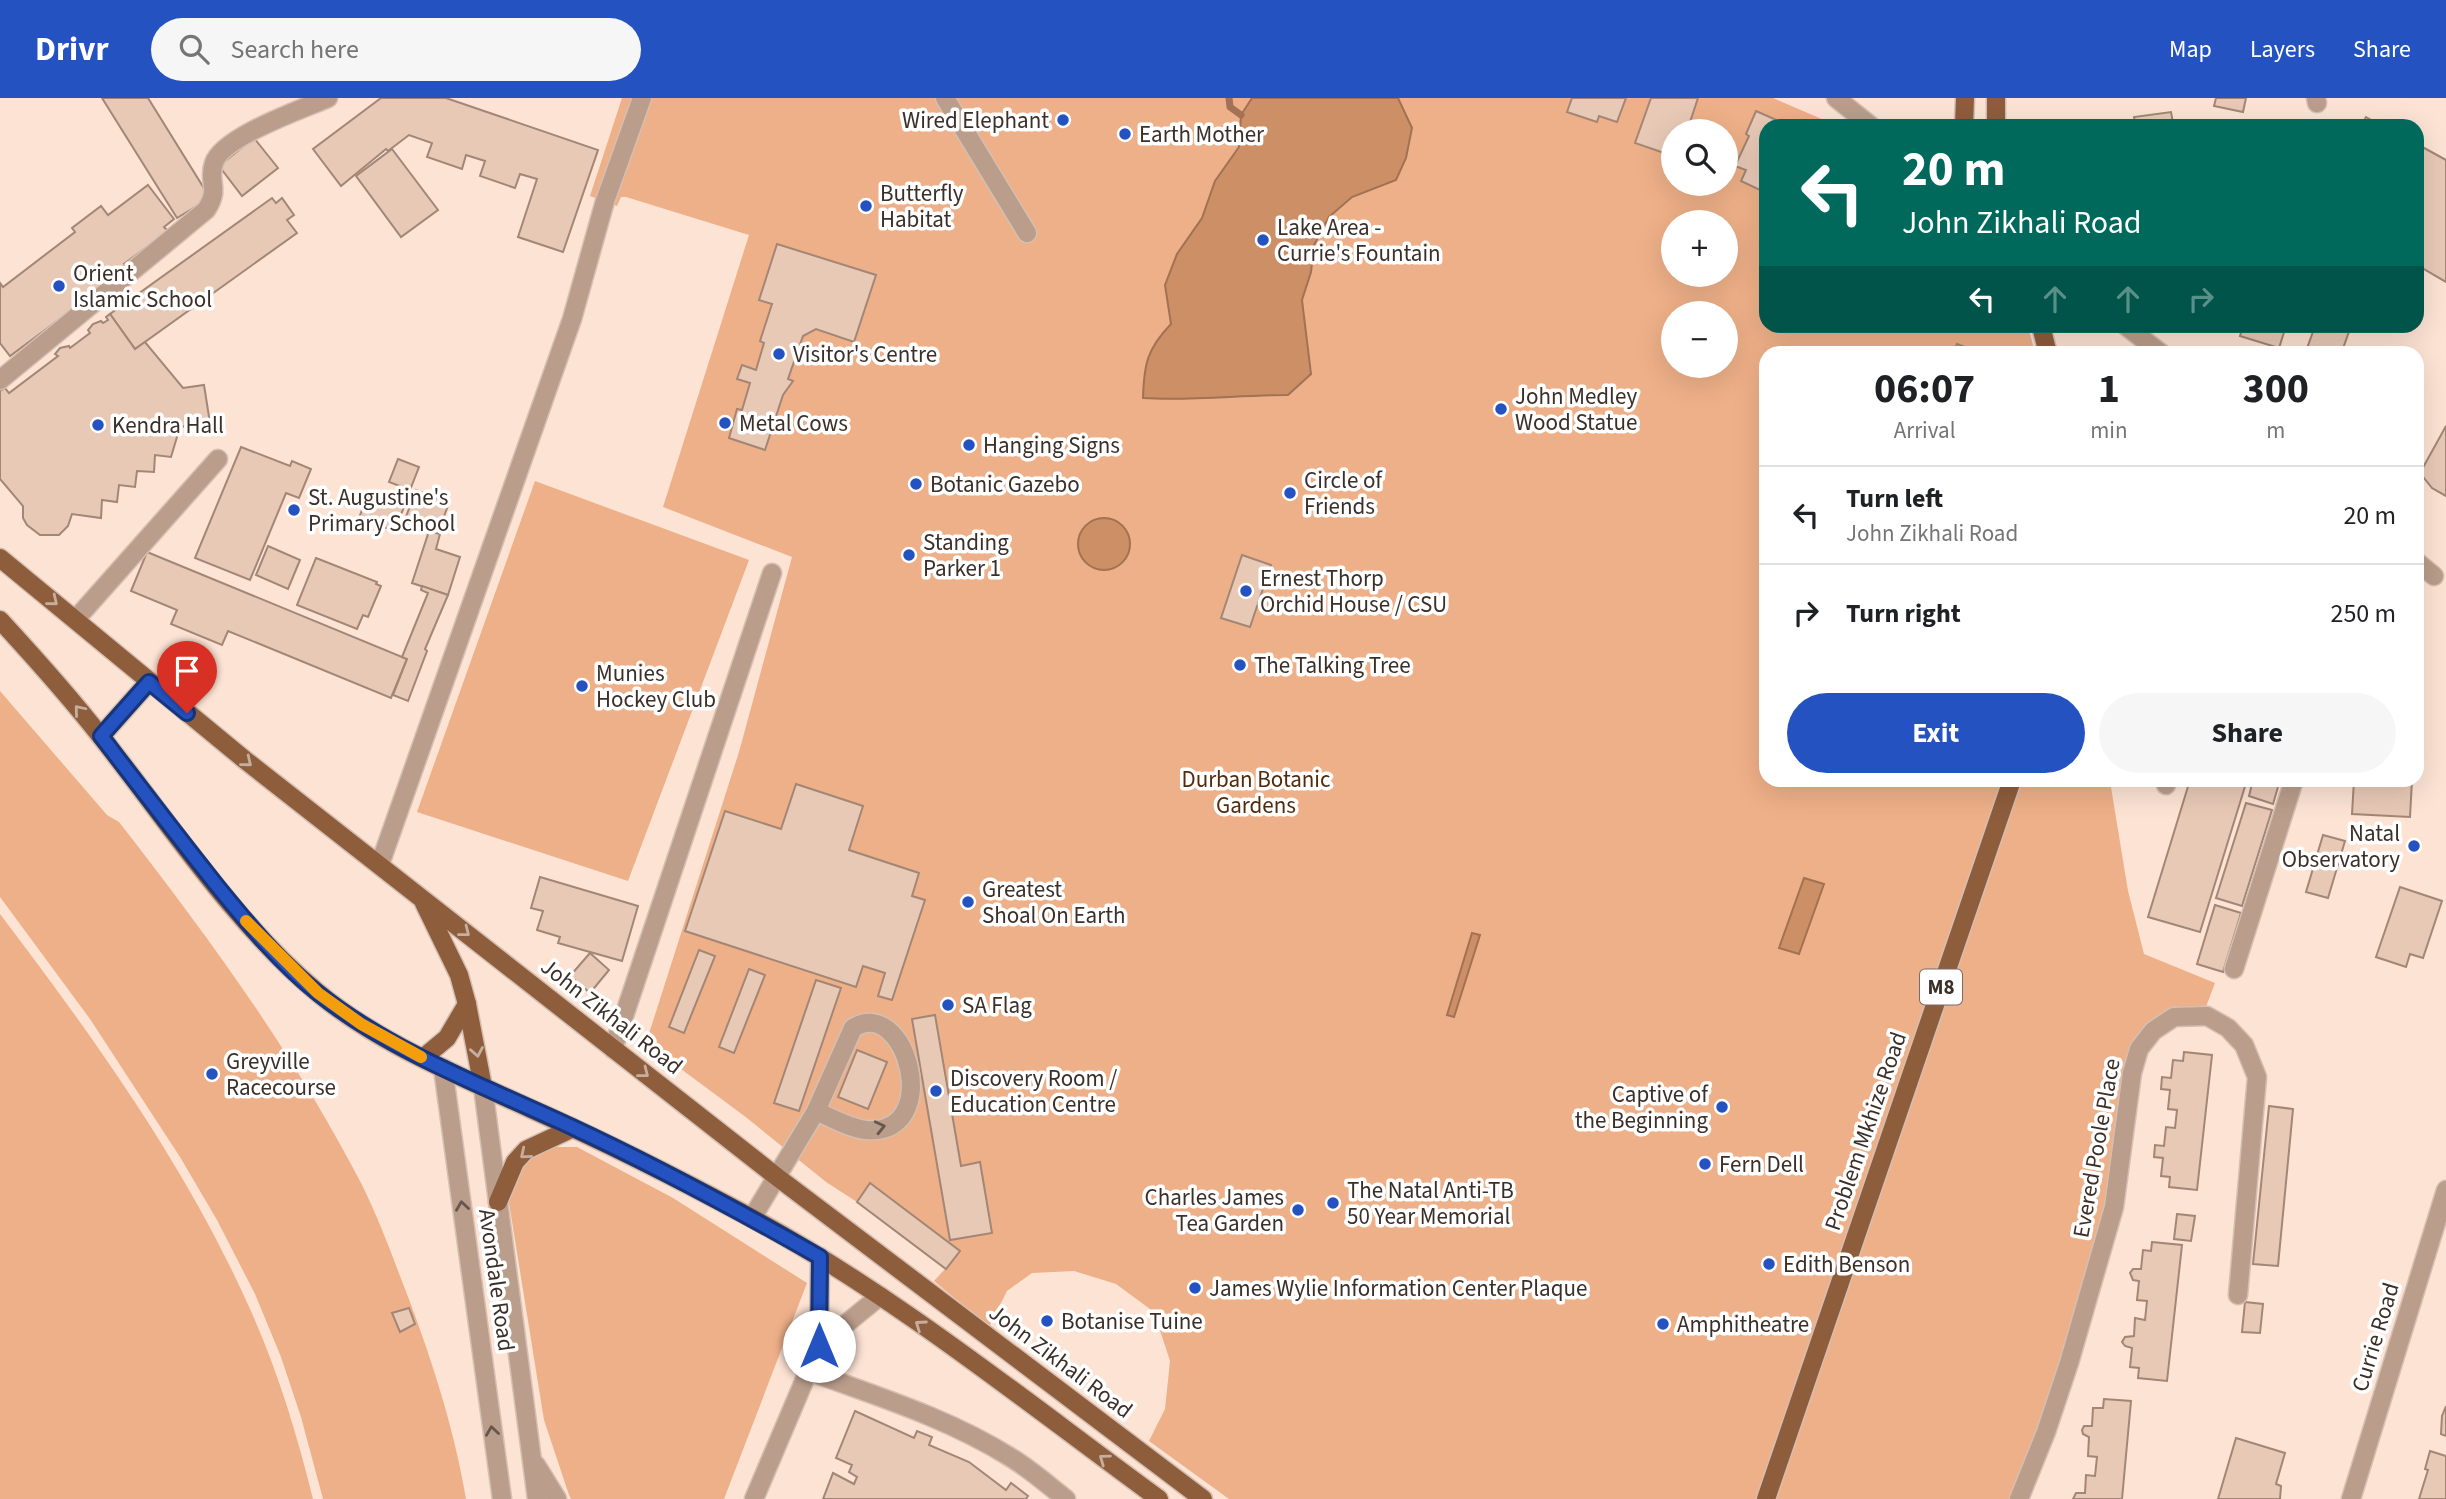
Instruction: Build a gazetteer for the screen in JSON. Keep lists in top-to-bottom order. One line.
{"streets":{"main road":["M8","John Zikhali Road","Problem Mkhize Road"],"street":["Evered Poole Place","Avondale Road","Currie Road"]},"parks":["Durban Botanic Gardens"],"places":["Wired Elephant","Earth Mother","Butterfly Habitat","Lake Area - Currie's Fountain","Orient Islamic School","Visitor's Centre","John Medley Wood Statue","Metal Cows","Kendra Hall","Hanging Signs","Botanic Gazebo","Circle of Friends","St. Augustine's Primary School","Standing Parker 1","Ernest Thorp Orchid House / CSU","The Talking Tree","Munies Hockey Club","Natal Observatory","Greatest Shoal On Earth","SA Flag","Greyville Racecourse","Discovery Room / Education Centre","Captive of the Beginning","Fern Dell","The Natal Anti-TB 50 Year Memorial","Charles James Tea Garden","Edith Benson","James Wylie Information Center Plaque","Botanise Tuine","Amphitheatre"],"page":{"header":"Drivr","search":"Search here","nav":["Map","Layers","Share"],"map_buttons":["+","−"],"turn":["20 m","John Zikhali Road"],"eta":["06:07","Arrival","1","min","300","m"],"list":[{"name":"Turn left","note":"John Zikhali Road","value":"20 m"},{"name":"Turn right","value":"250 m"}],"buttons":["Exit","Share"]}}
